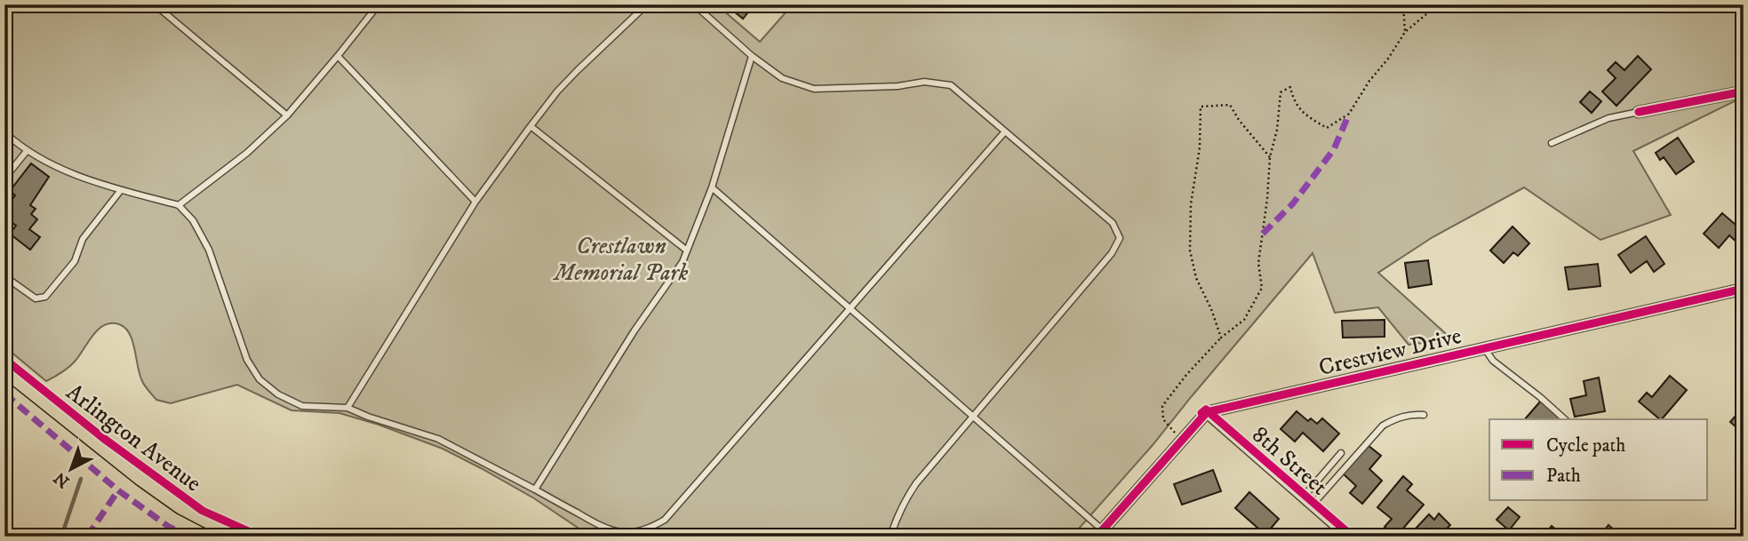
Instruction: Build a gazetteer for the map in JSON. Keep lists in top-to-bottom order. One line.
{"streets":{"main road":["Arlington Avenue"],"street":["Crestview Drive","8th Street"]},"crossings":[["Crestview Drive","8th Street"]],"parks":["Crestlawn Memorial Park"],"legend":["Cycle path","Path"],"north":"bottom left"}
